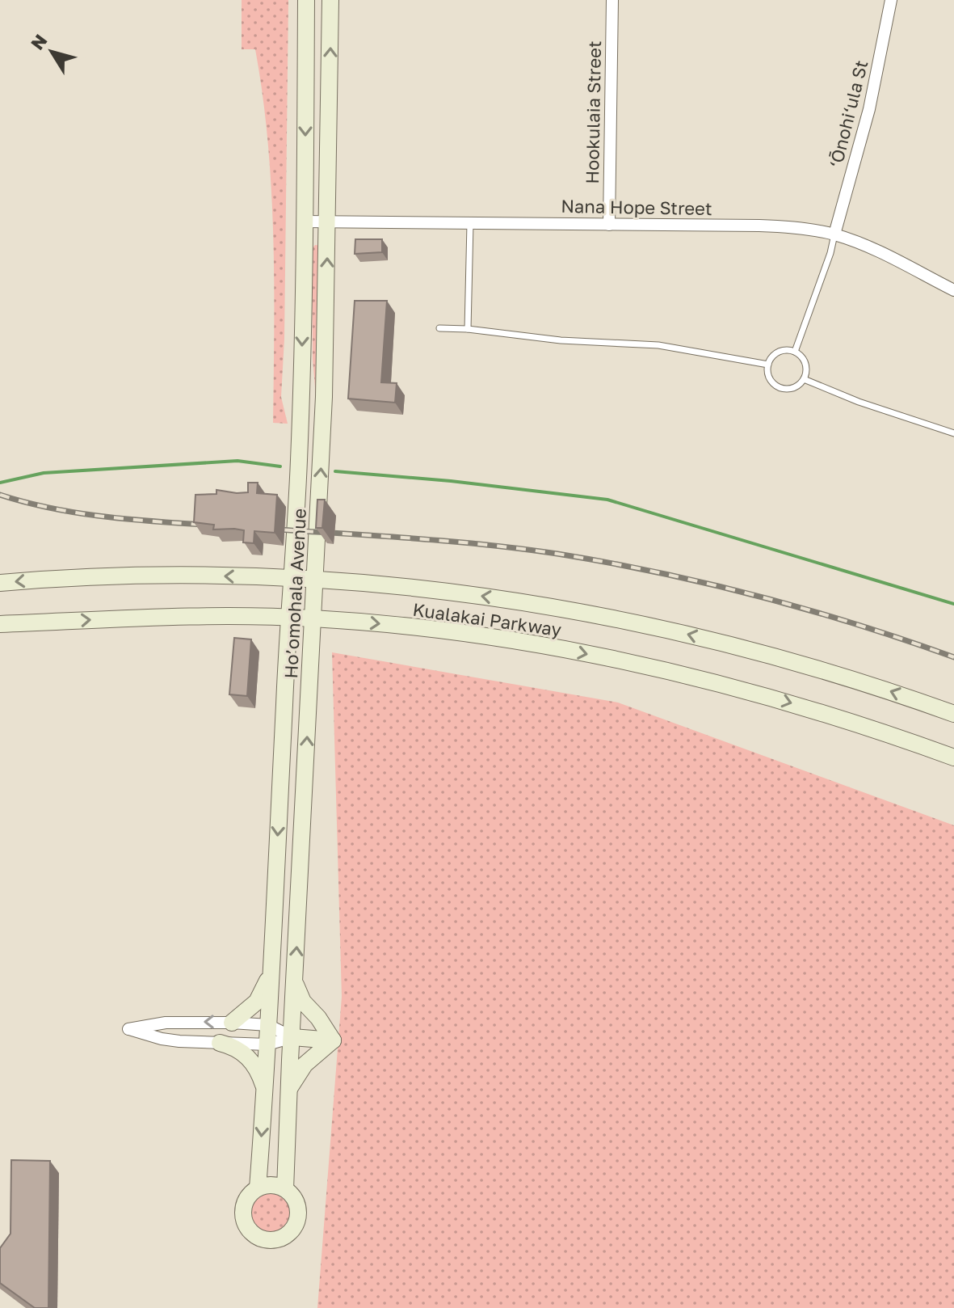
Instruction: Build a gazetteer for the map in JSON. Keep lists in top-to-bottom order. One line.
{"streets":{"main road":["Ho’omohala Avenue","Kualakai Parkway"],"street":["Hookulaia Street","‘Ōnohi‘ula St","Nana Hope Street"]},"crossings":[["Hookulaia Street","Nana Hope Street"],["‘Ōnohi‘ula St","Nana Hope Street"],["Nana Hope Street","Ho’omohala Avenue"],["Ho’omohala Avenue","Kualakai Parkway"]],"north":"top left"}
